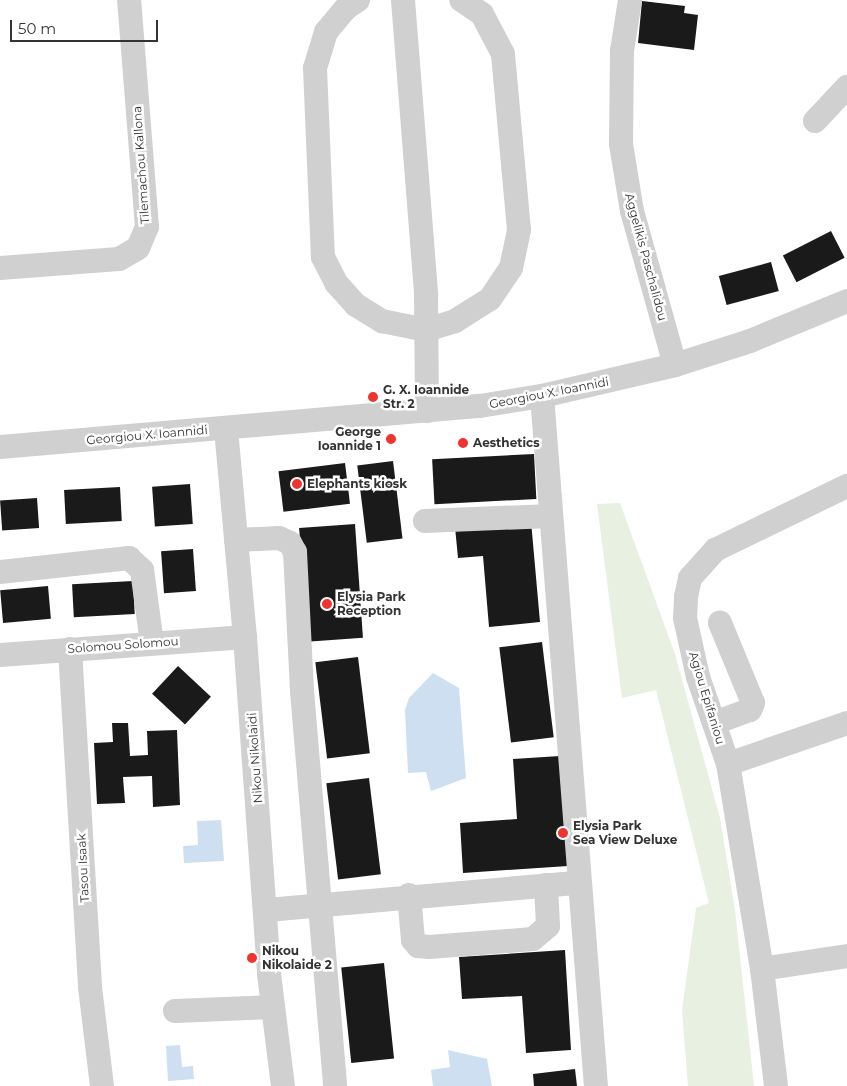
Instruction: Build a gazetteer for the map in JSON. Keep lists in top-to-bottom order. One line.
{"streets":{"street":["Tilemachou Kallona","Aggelikis Paschalidou","Georgiou X. Ioannidi","Solomou Solomou","Agiou Epifaniou","Nikou Nikolaidi","Tasou Isaak"]},"crossings":[["Aggelikis Paschalidou","Georgiou X. Ioannidi"],["Georgiou X. Ioannidi","Nikou Nikolaidi"],["Solomou Solomou","Nikou Nikolaidi"],["Solomou Solomou","Tasou Isaak"]],"places":["G. X. Ioannide Str. 2","George Ioannide 1","Aesthetics","Elephants kiosk","Elysia Park Reception","Elysia Park Sea View Deluxe","Nikou Nikolaide 2"],"scale_bar":"50 m"}
